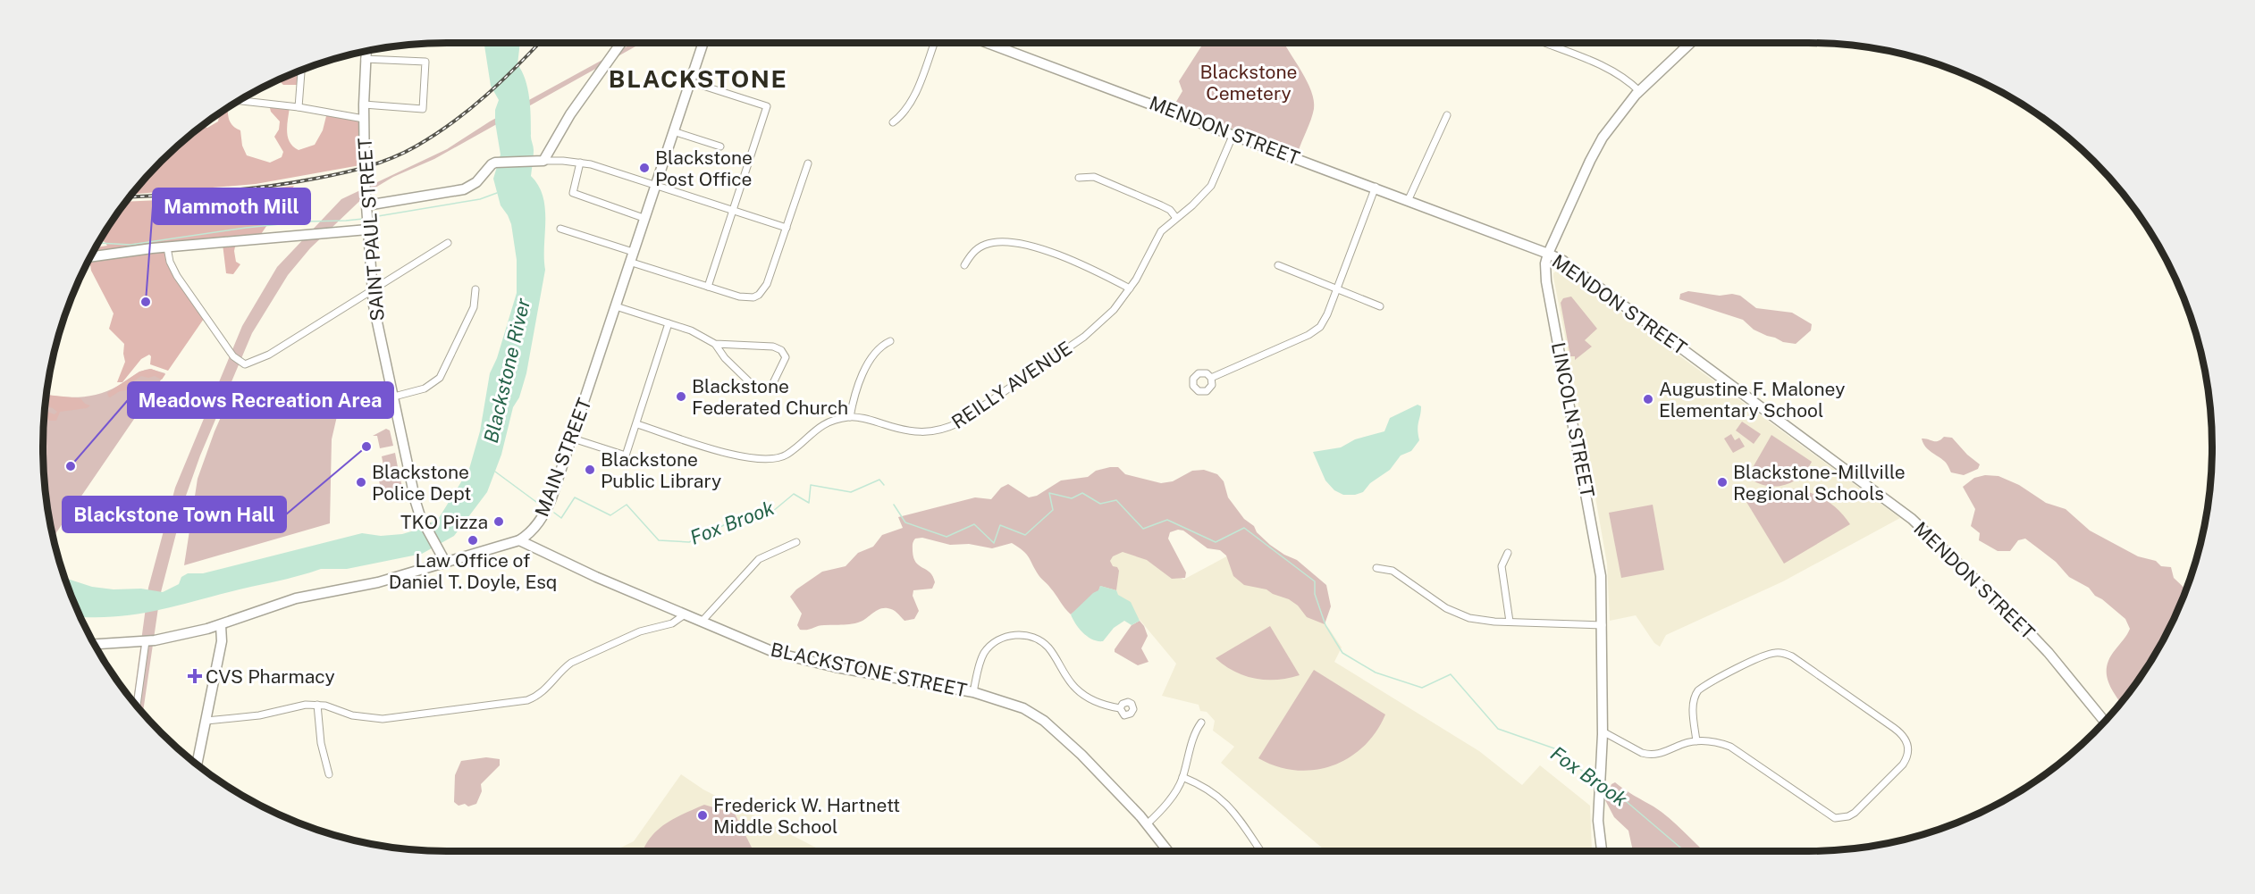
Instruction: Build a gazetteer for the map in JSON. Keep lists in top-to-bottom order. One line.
{"streets":{"main road":["MENDON STREET","SAINT PAUL STREET","LINCOLN STREET","MAIN STREET","BLACKSTONE STREET"],"street":["REILLY AVENUE"]},"crossings":[["MENDON STREET","REILLY AVENUE"],["MENDON STREET","LINCOLN STREET"],["SAINT PAUL STREET","MAIN STREET"],["MAIN STREET","BLACKSTONE STREET"]],"districts":["BLACKSTONE"],"water":["Blackstone River","Fox Brook"],"parks":["Blackstone Cemetery"],"places":{"other":["Blackstone Post Office","Mammoth Mill","Blackstone Federated Church","Augustine F. Maloney Elementary School","Blackstone Town Hall","Meadows Recreation Area","Blackstone Public Library","Blackstone Police Dept","Blackstone-Millville Regional Schools","TKO Pizza","Law Office of Daniel T. Doyle, Esq","Frederick W. Hartnett Middle School"],"health":["CVS Pharmacy"]}}
